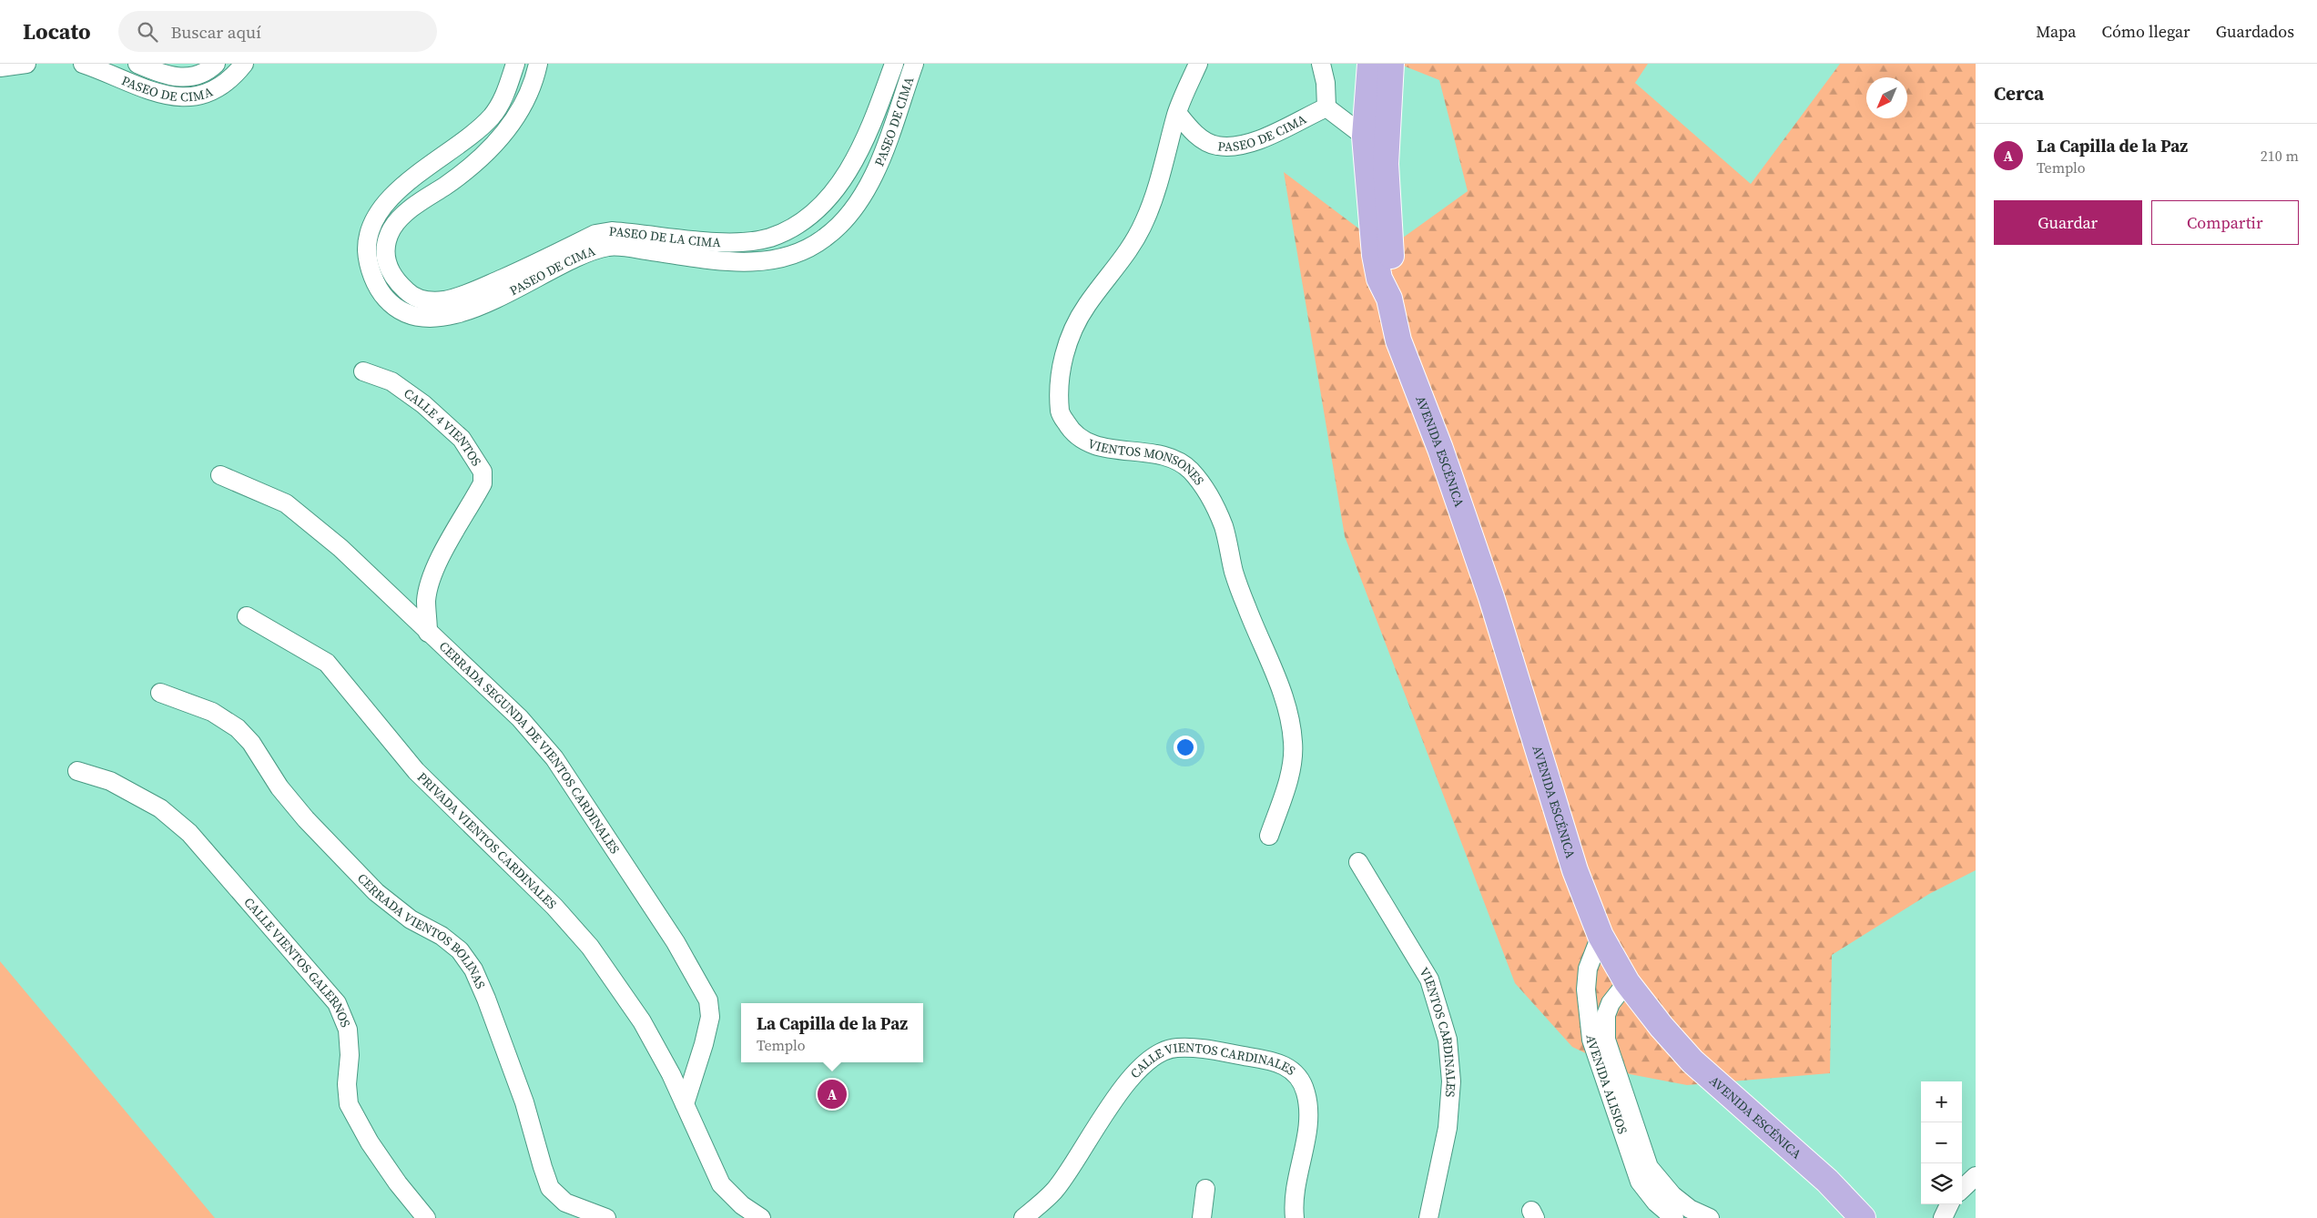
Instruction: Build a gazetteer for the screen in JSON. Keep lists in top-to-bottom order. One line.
{"streets":{"main road":["AVENIDA ESCÉNICA"],"street":["PASEO DE CIMA","PASEO DE LA CIMA","CALLE 4 VIENTOS","VIENTOS MONSONES","CERRADA SEGUNDA DE VIENTOS CARDINALES","PRIVADA VIENTOS CARDINALES","CERRADA VIENTOS BOLINAS","CALLE VIENTOS GALERNOS","VIENTOS CARDINALES","CALLE VIENTOS CARDINALES","AVENIDA ALISIOS"]},"crossings":[["PASEO DE CIMA","VIENTOS MONSONES"],["CALLE 4 VIENTOS","CERRADA SEGUNDA DE VIENTOS CARDINALES"],["AVENIDA ESCÉNICA","AVENIDA ALISIOS"],["CERRADA SEGUNDA DE VIENTOS CARDINALES","PRIVADA VIENTOS CARDINALES"]],"north":"bottom left","page":{"header":"Locato","search":"Buscar aquí","nav":["Mapa","Cómo llegar","Guardados"],"heading":"Cerca","list":[{"mark":"A","name":"La Capilla de la Paz","note":"Templo","value":"210 m"}],"buttons":["Guardar","Compartir"],"popup":["La Capilla de la Paz","Templo"],"pins":"A","map_buttons":["+","−"]}}
